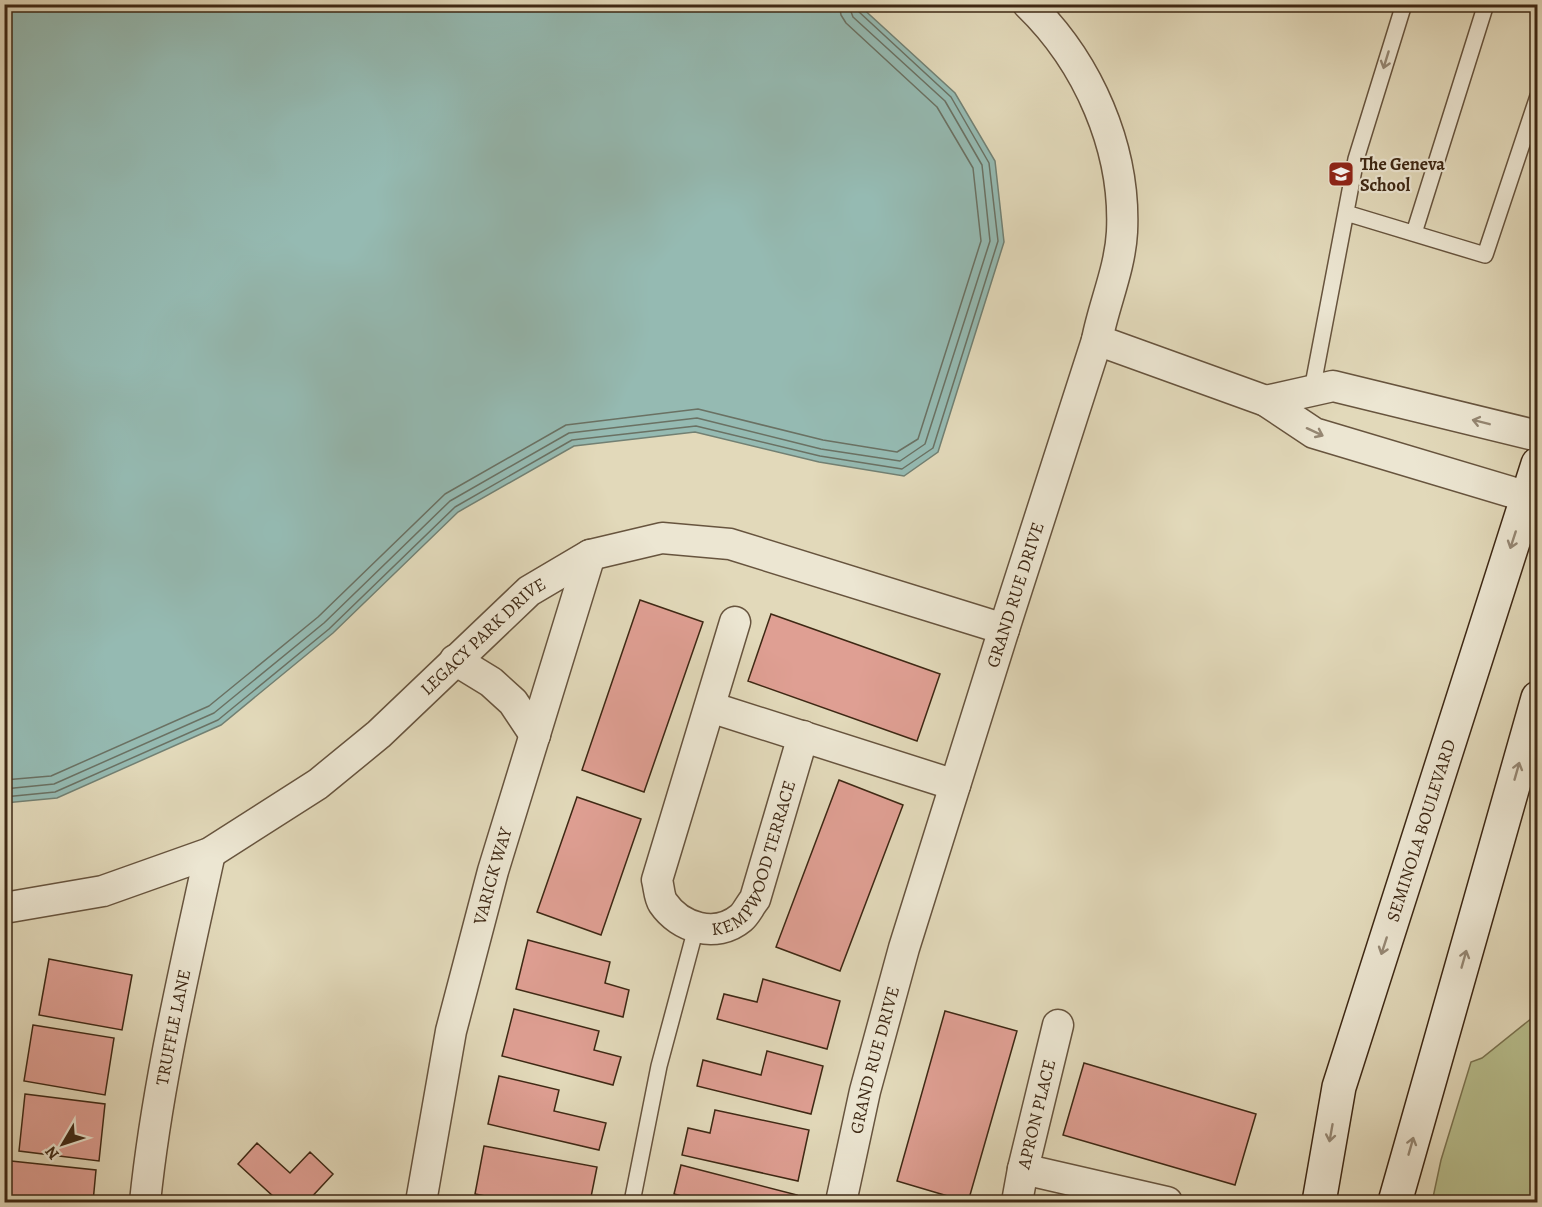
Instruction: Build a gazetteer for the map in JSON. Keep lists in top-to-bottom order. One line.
{"streets":{"main road":["SEMINOLA BOULEVARD"],"street":["GRAND RUE DRIVE","LEGACY PARK DRIVE","KEMPWOOD TERRACE","VARICK WAY","TRUFFLE LANE","APRON PLACE"]},"crossings":[["GRAND RUE DRIVE","LEGACY PARK DRIVE"],["LEGACY PARK DRIVE","VARICK WAY"],["LEGACY PARK DRIVE","TRUFFLE LANE"]],"places":{"school or university":["The Geneva School"]},"north":"bottom left"}
